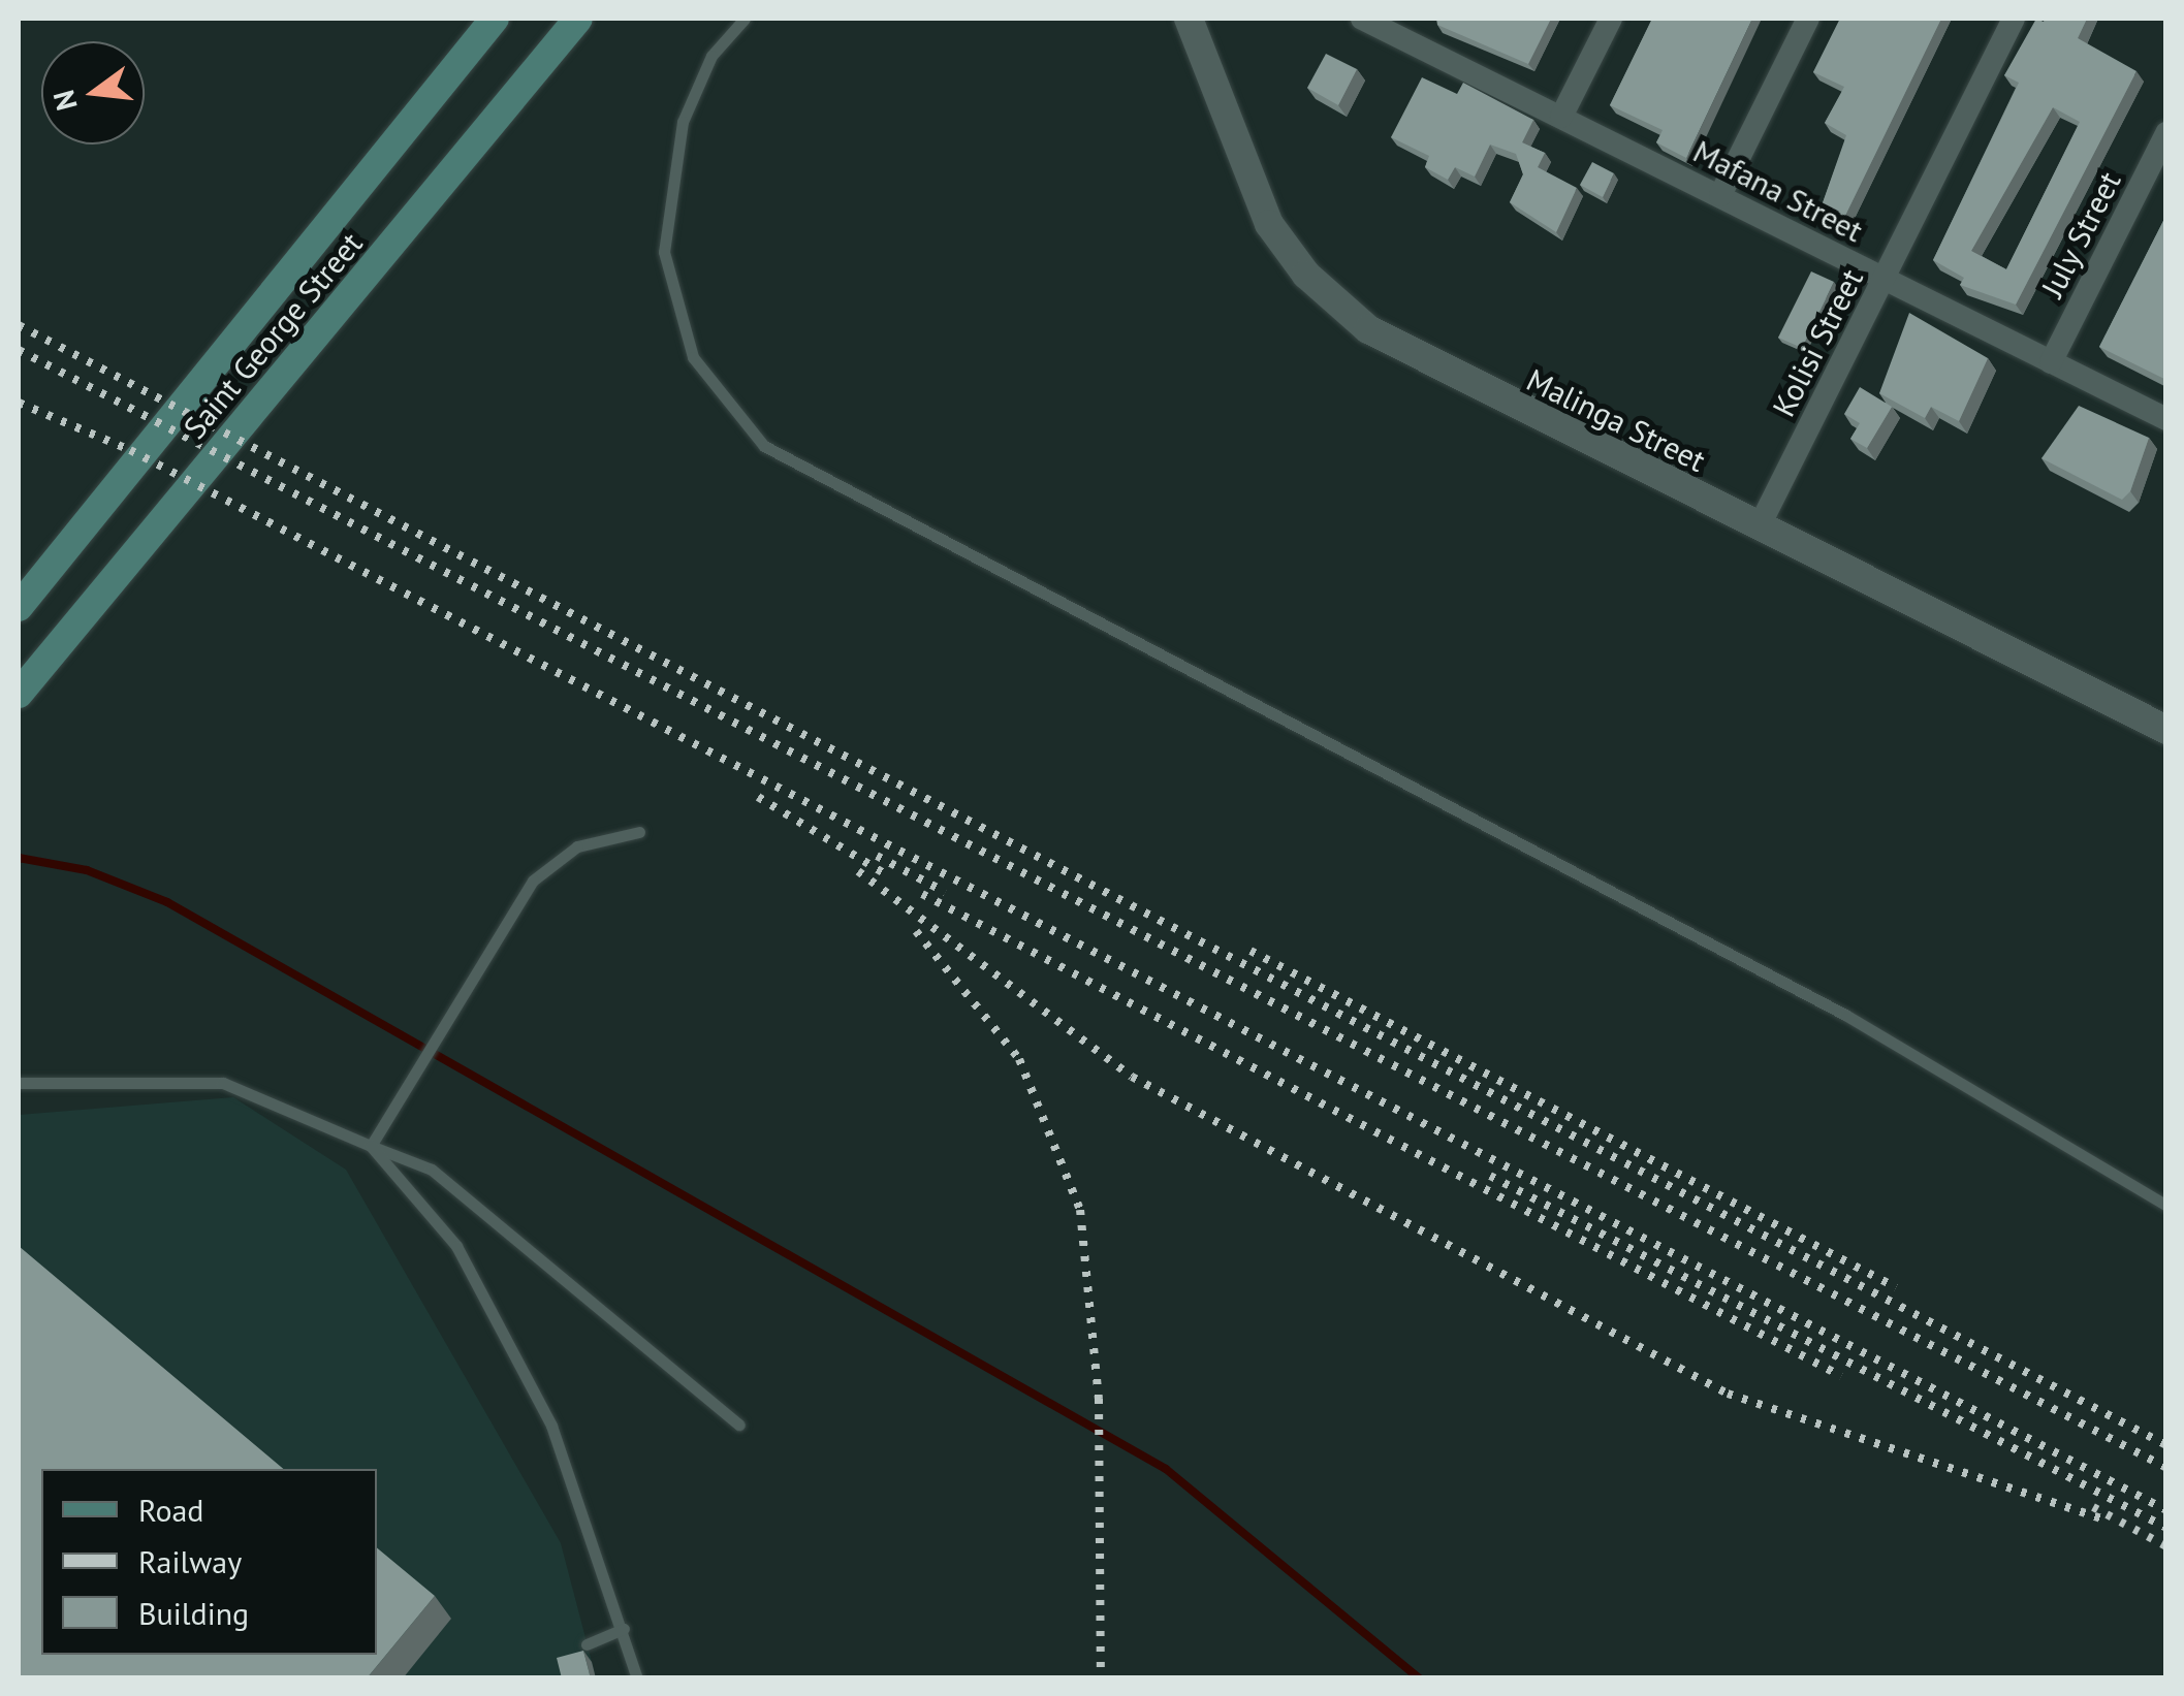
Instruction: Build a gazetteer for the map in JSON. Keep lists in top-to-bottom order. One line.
{"streets":{"main road":["Saint George Street"],"street":["Mafana Street","July Street","Kolisi Street","Malinga Street"]},"crossings":[["Mafana Street","July Street"],["Mafana Street","Kolisi Street"],["Kolisi Street","Malinga Street"]],"legend":["Road","Railway","Building"],"north":"left"}
